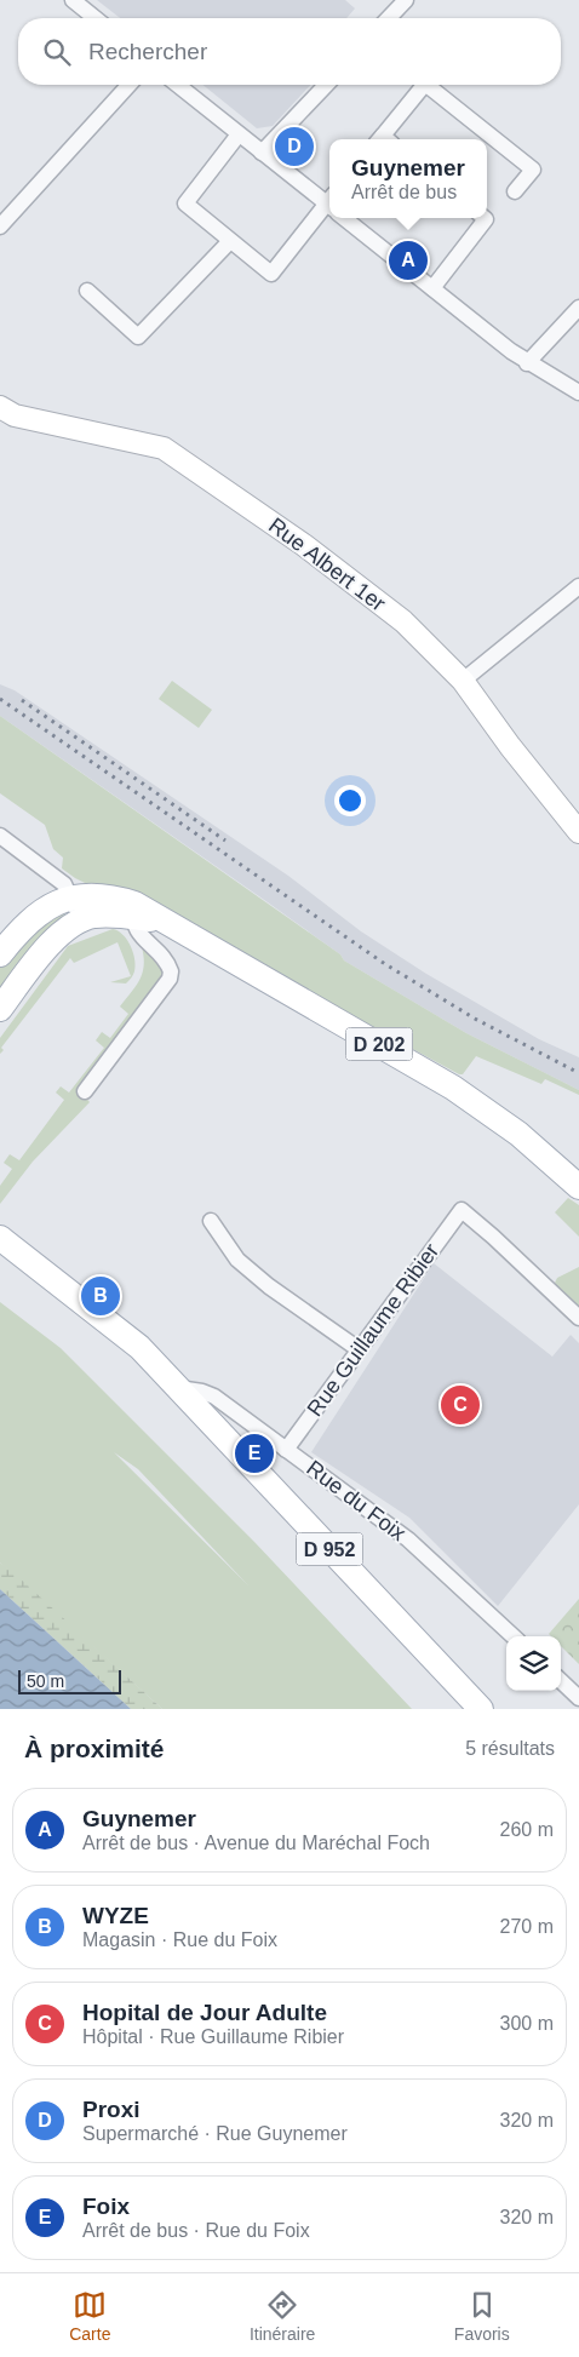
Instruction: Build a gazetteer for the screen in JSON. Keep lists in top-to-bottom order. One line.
{"streets":{"main road":["D 202","D 952"],"street":["Rue Albert 1er","Rue Guillaume Ribier","Rue du Foix"]},"crossings":[["Rue Guillaume Ribier","Rue du Foix"],["Rue du Foix","D 952"]],"scale_bar":"50 m","page":{"search":"Rechercher","pins":["D","A","B","C","E"],"popup":["Guynemer","Arrêt de bus"],"scale":"50 m","heading":["À proximité","5 résultats"],"list":[{"mark":"A","name":"Guynemer","note":"Arrêt de bus · Avenue du Maréchal Foch","value":"260 m"},{"mark":"B","name":"WYZE","note":"Magasin · Rue du Foix","value":"270 m"},{"mark":"C","name":"Hopital de Jour Adulte","note":"Hôpital · Rue Guillaume Ribier","value":"300 m"},{"mark":"D","name":"Proxi","note":"Supermarché · Rue Guynemer","value":"320 m"},{"mark":"E","name":"Foix","note":"Arrêt de bus · Rue du Foix","value":"320 m"}],"nav":["Carte","Itinéraire","Favoris"]}}
